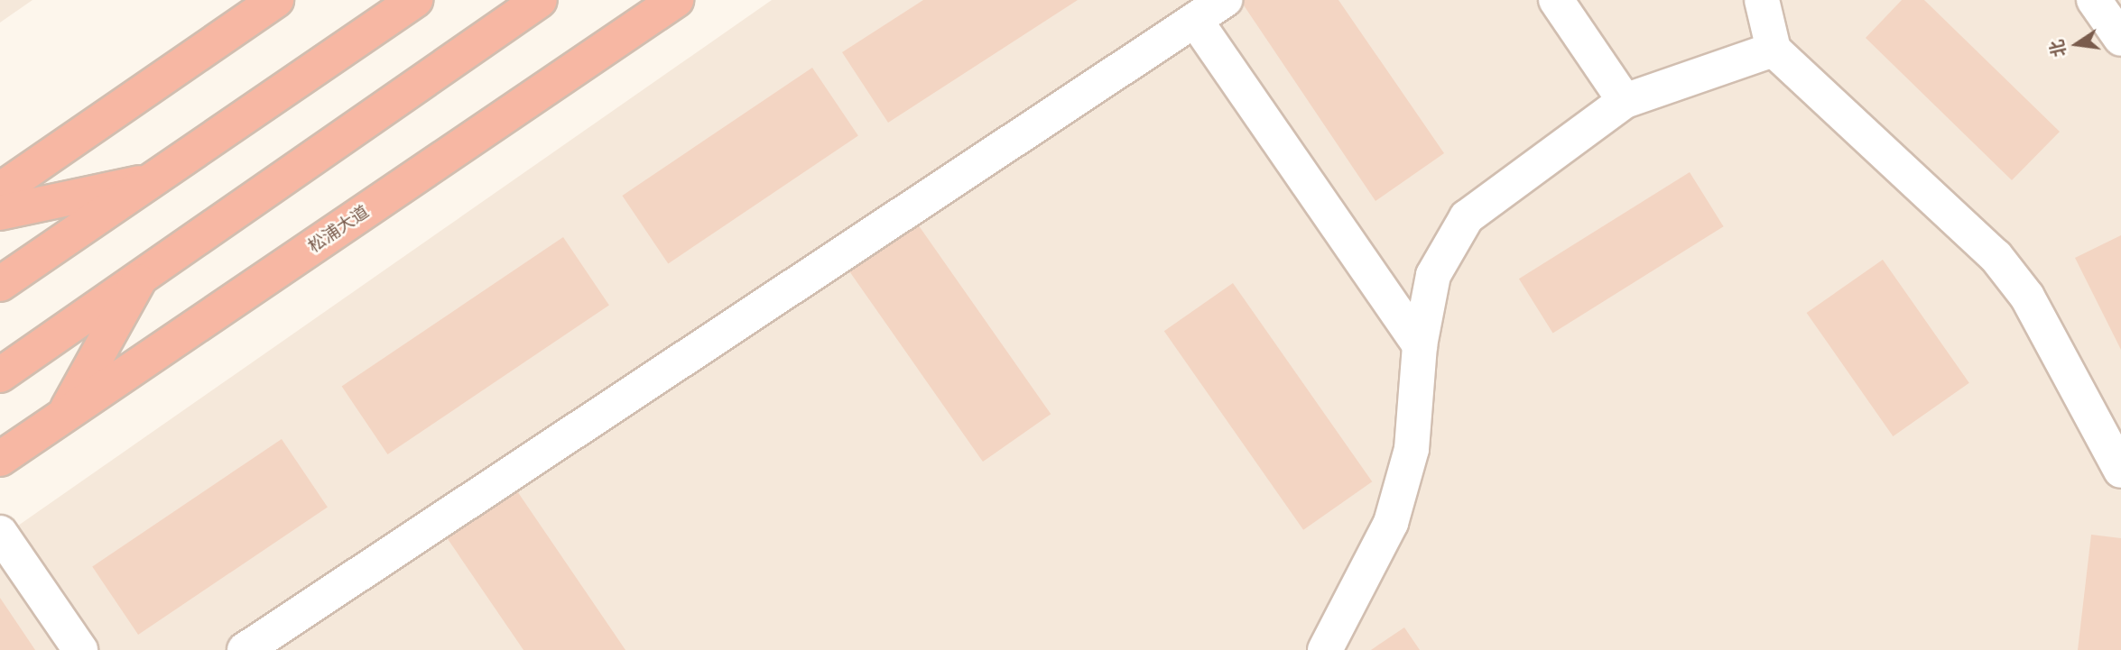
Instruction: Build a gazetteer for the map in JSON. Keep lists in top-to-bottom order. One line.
{"streets":{"highway":["松浦大道"]},"north":"left"}
